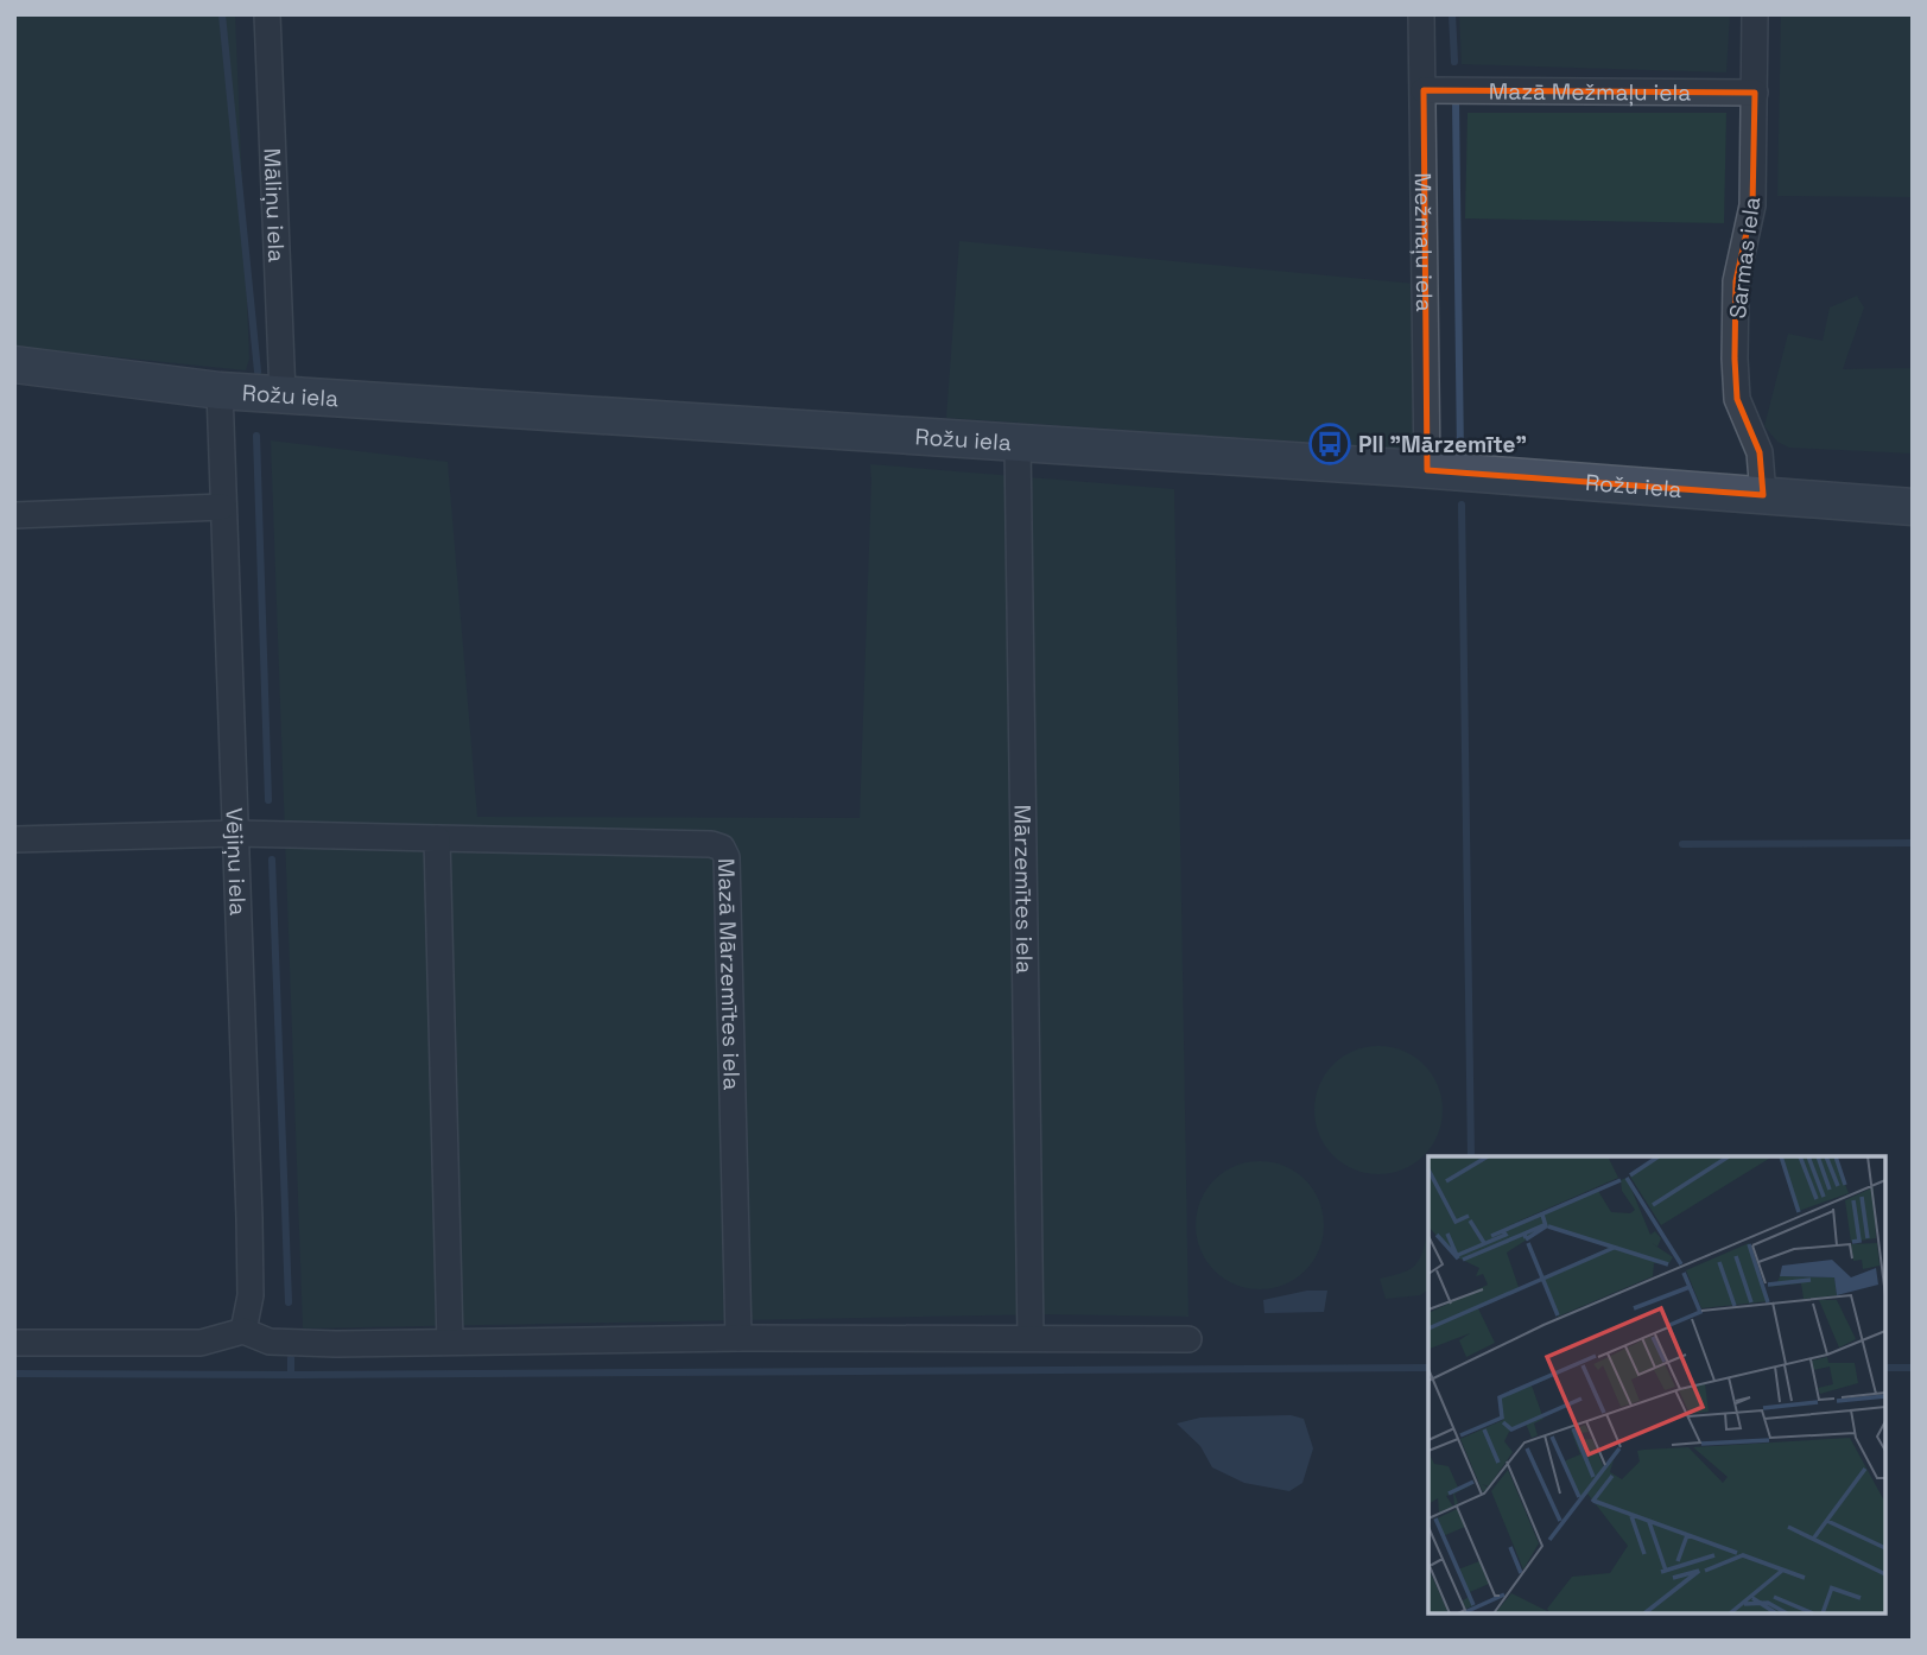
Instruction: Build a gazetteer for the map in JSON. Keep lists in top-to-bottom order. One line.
{"streets":{"street":["Mazā Mežmaļu iela","Māliņu iela","Mežmaļu iela","Sarmas iela","Rožu iela","Vējiņu iela","Mārzemītes iela","Mazā Mārzemītes iela"]},"crossings":[["Mazā Mežmaļu iela","Mežmaļu iela"],["Mazā Mežmaļu iela","Sarmas iela"],["Māliņu iela","Rožu iela"],["Mežmaļu iela","Rožu iela"],["Sarmas iela","Rožu iela"],["Rožu iela","Vējiņu iela"],["Rožu iela","Mārzemītes iela"]],"places":{"bus stop":["PII \"Mārzemīte\""]}}
